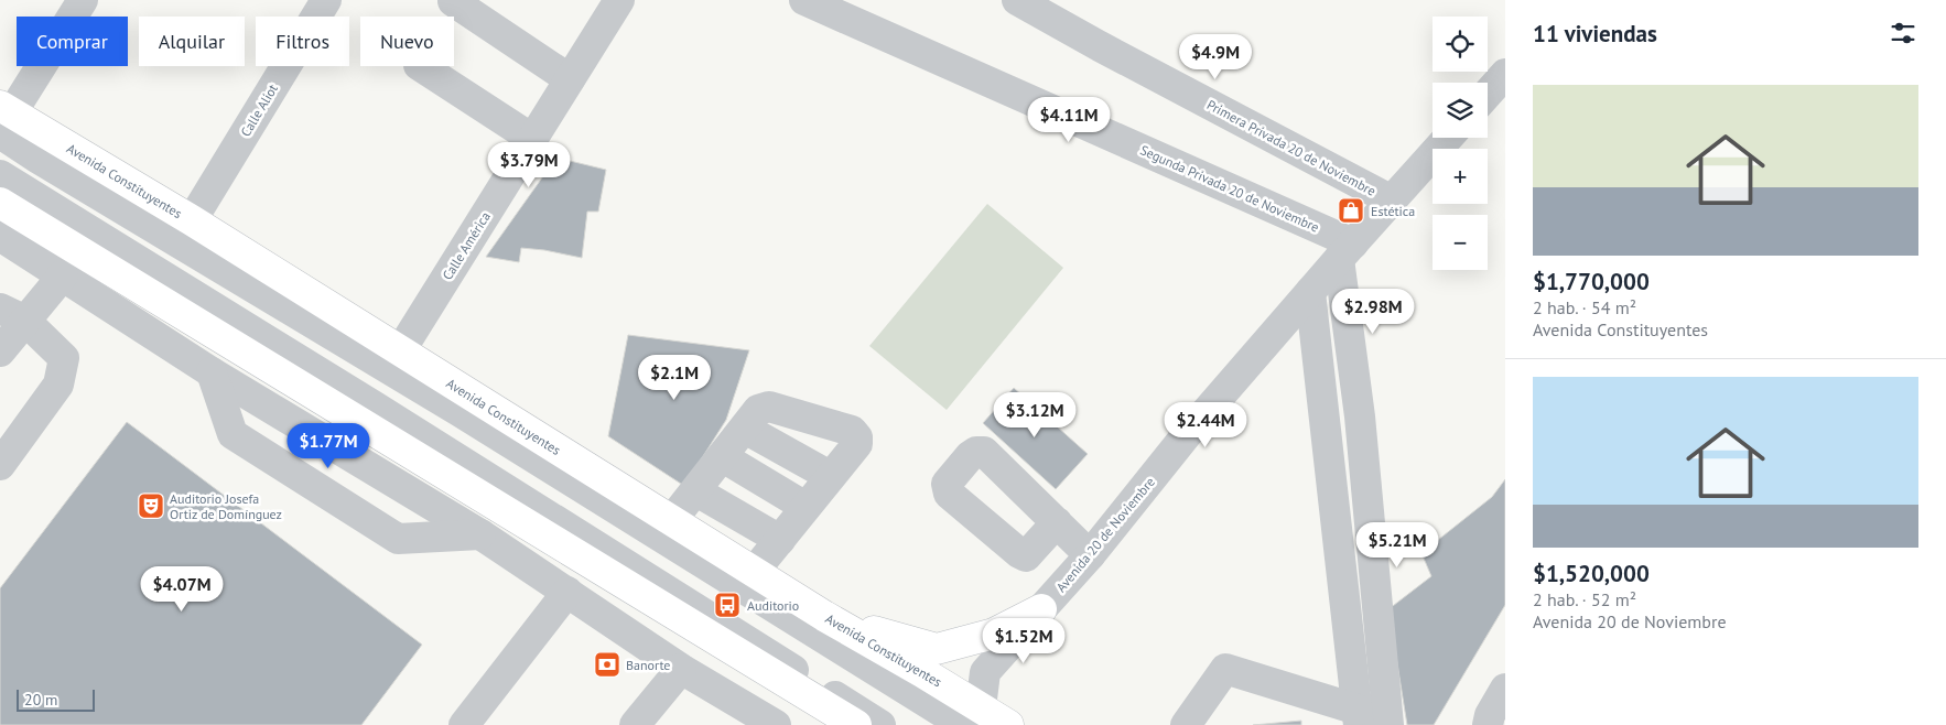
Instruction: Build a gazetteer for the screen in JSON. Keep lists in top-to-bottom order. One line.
{"streets":{"main road":["Avenida Constituyentes"],"street":["Calle Aliot","Primera Privada 20 de Noviembre","Segunda Privada 20 de Noviembre","Calle América","Avenida 20 de Noviembre"]},"crossings":[["Calle Aliot","Avenida Constituyentes"],["Primera Privada 20 de Noviembre","Avenida 20 de Noviembre"],["Avenida Constituyentes","Calle América"],["Avenida Constituyentes","Avenida 20 de Noviembre"],["Segunda Privada 20 de Noviembre","Avenida 20 de Noviembre"]],"places":{"shop":["Estética"],"theatre":["Auditorio Josefa Ortiz de Domínguez"],"bus stop":["Auditorio"],"bank":["Banorte"]},"scale_bar":"20 m","page":{"heading":"11 viviendas","map_buttons":["+","−"],"chip":["Comprar","Alquilar","Filtros","Nuevo"],"price":["$4.9M","$4.11M","$3.79M","$2.98M","$2.1M","$3.12M","$2.44M","$1.77M","$5.21M","$4.07M","$1.52M"],"list":[{"name":"$1,770,000","note":"2 hab. · 54 m² · Avenida Constituyentes"},{"name":"$1,520,000","note":"2 hab. · 52 m² · Avenida 20 de Noviembre"}],"scale":"20 m"}}
